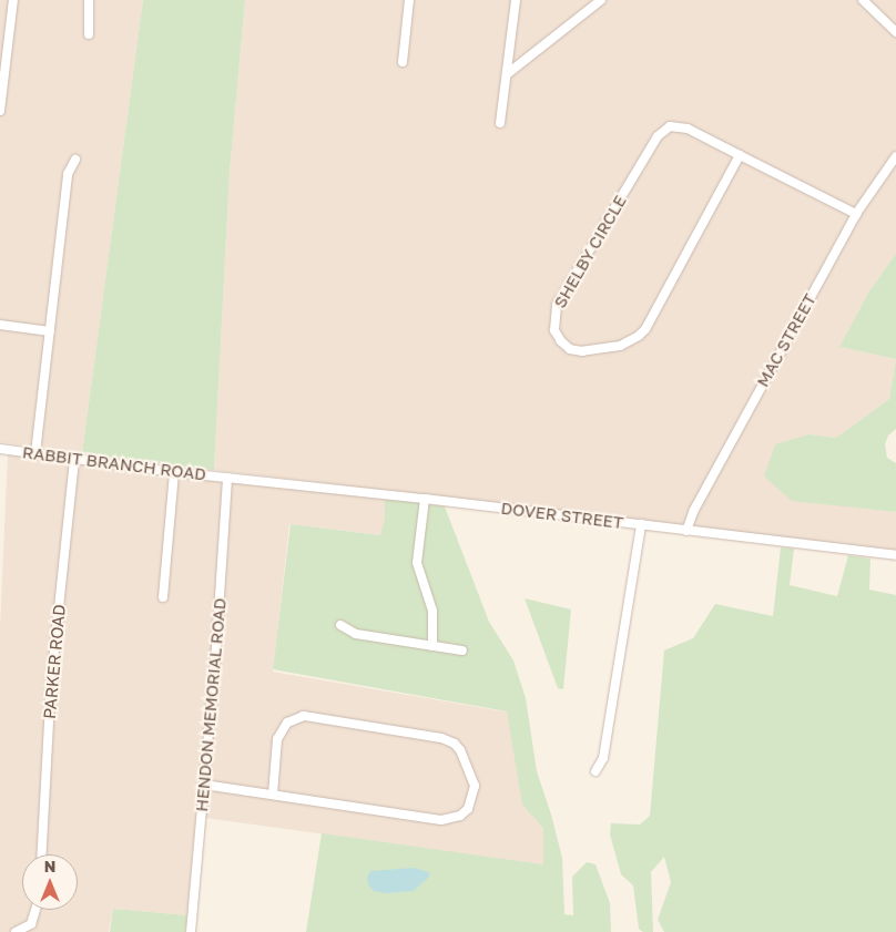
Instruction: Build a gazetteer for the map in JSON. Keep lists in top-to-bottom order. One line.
{"streets":{"street":["SHELBY CIRCLE","MAC STREET","RABBIT BRANCH ROAD","DOVER STREET","PARKER ROAD","HENDON MEMORIAL ROAD"]},"crossings":[["SHELBY CIRCLE","MAC STREET"],["MAC STREET","DOVER STREET"],["RABBIT BRANCH ROAD","DOVER STREET"],["RABBIT BRANCH ROAD","PARKER ROAD"],["RABBIT BRANCH ROAD","HENDON MEMORIAL ROAD"],["DOVER STREET","HENDON MEMORIAL ROAD"]],"north":"top"}
